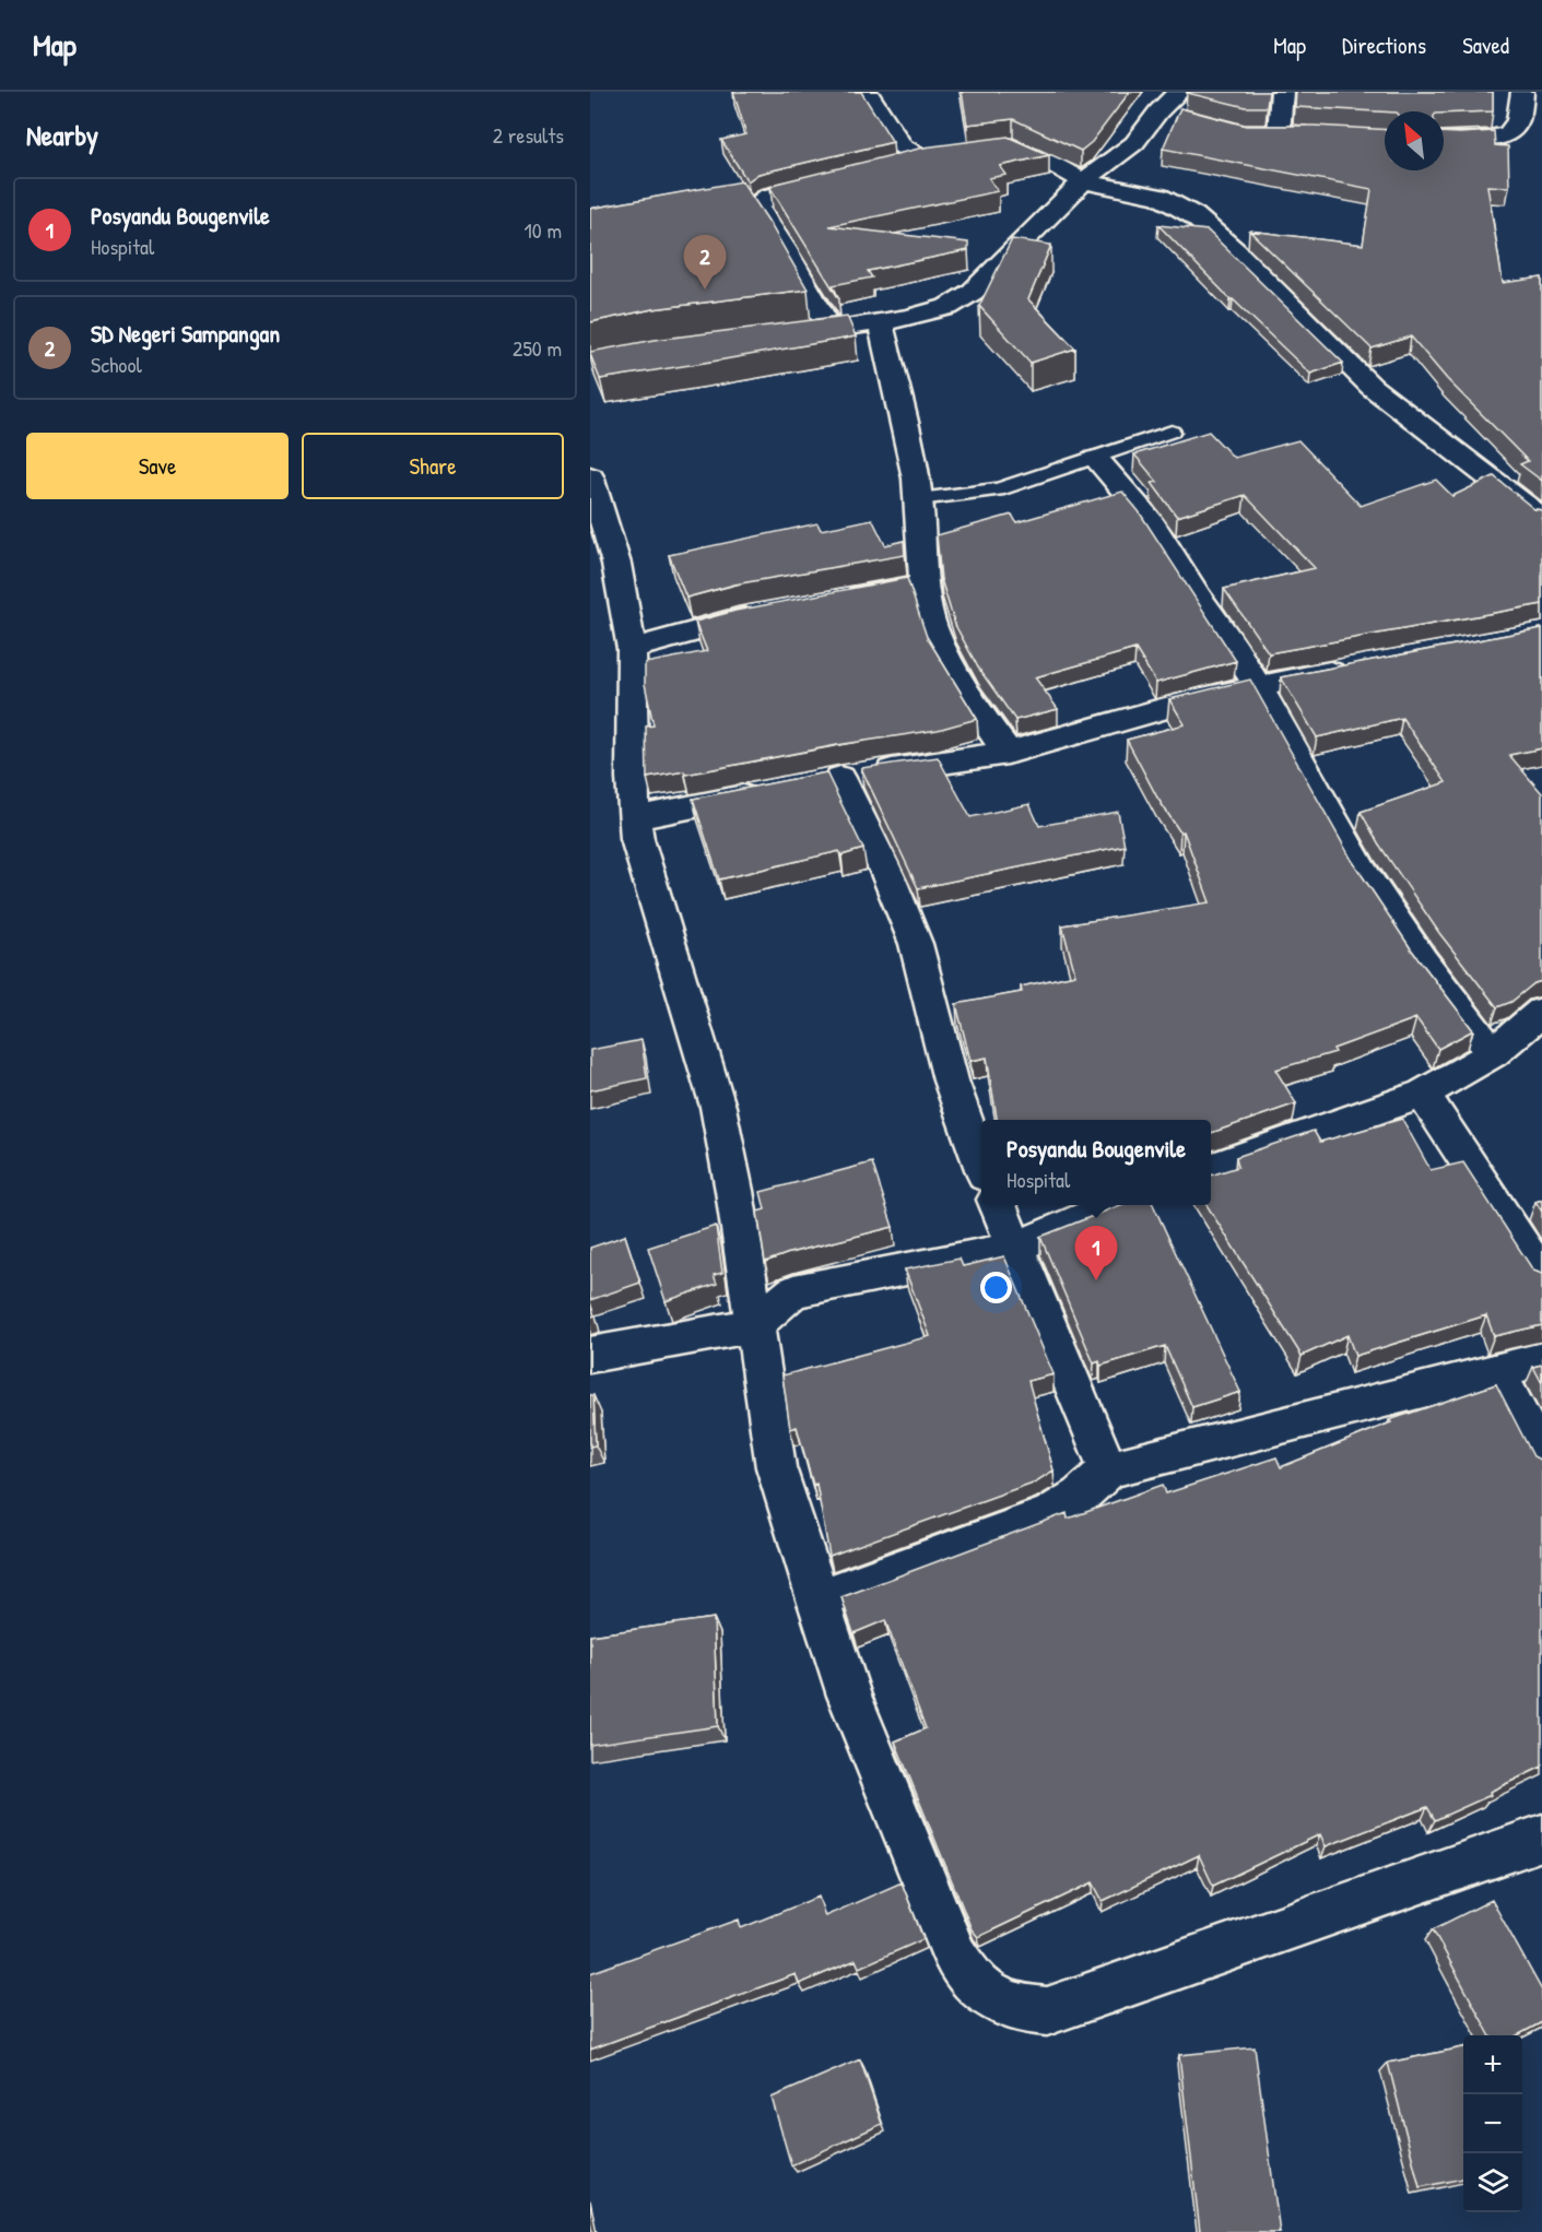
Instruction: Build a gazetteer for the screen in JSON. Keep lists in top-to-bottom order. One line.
{"north":"top left","page":{"header":"Map","nav":["Map","Directions","Saved"],"heading":["Nearby","2 results"],"list":[{"mark":"1","name":"Posyandu Bougenvile","note":"Hospital","value":"10 m"},{"mark":"2","name":"SD Negeri Sampangan","note":"School","value":"250 m"}],"pins":["2","1"],"buttons":["Save","Share"],"popup":["Posyandu Bougenvile","Hospital"],"map_buttons":["+","−"]}}
